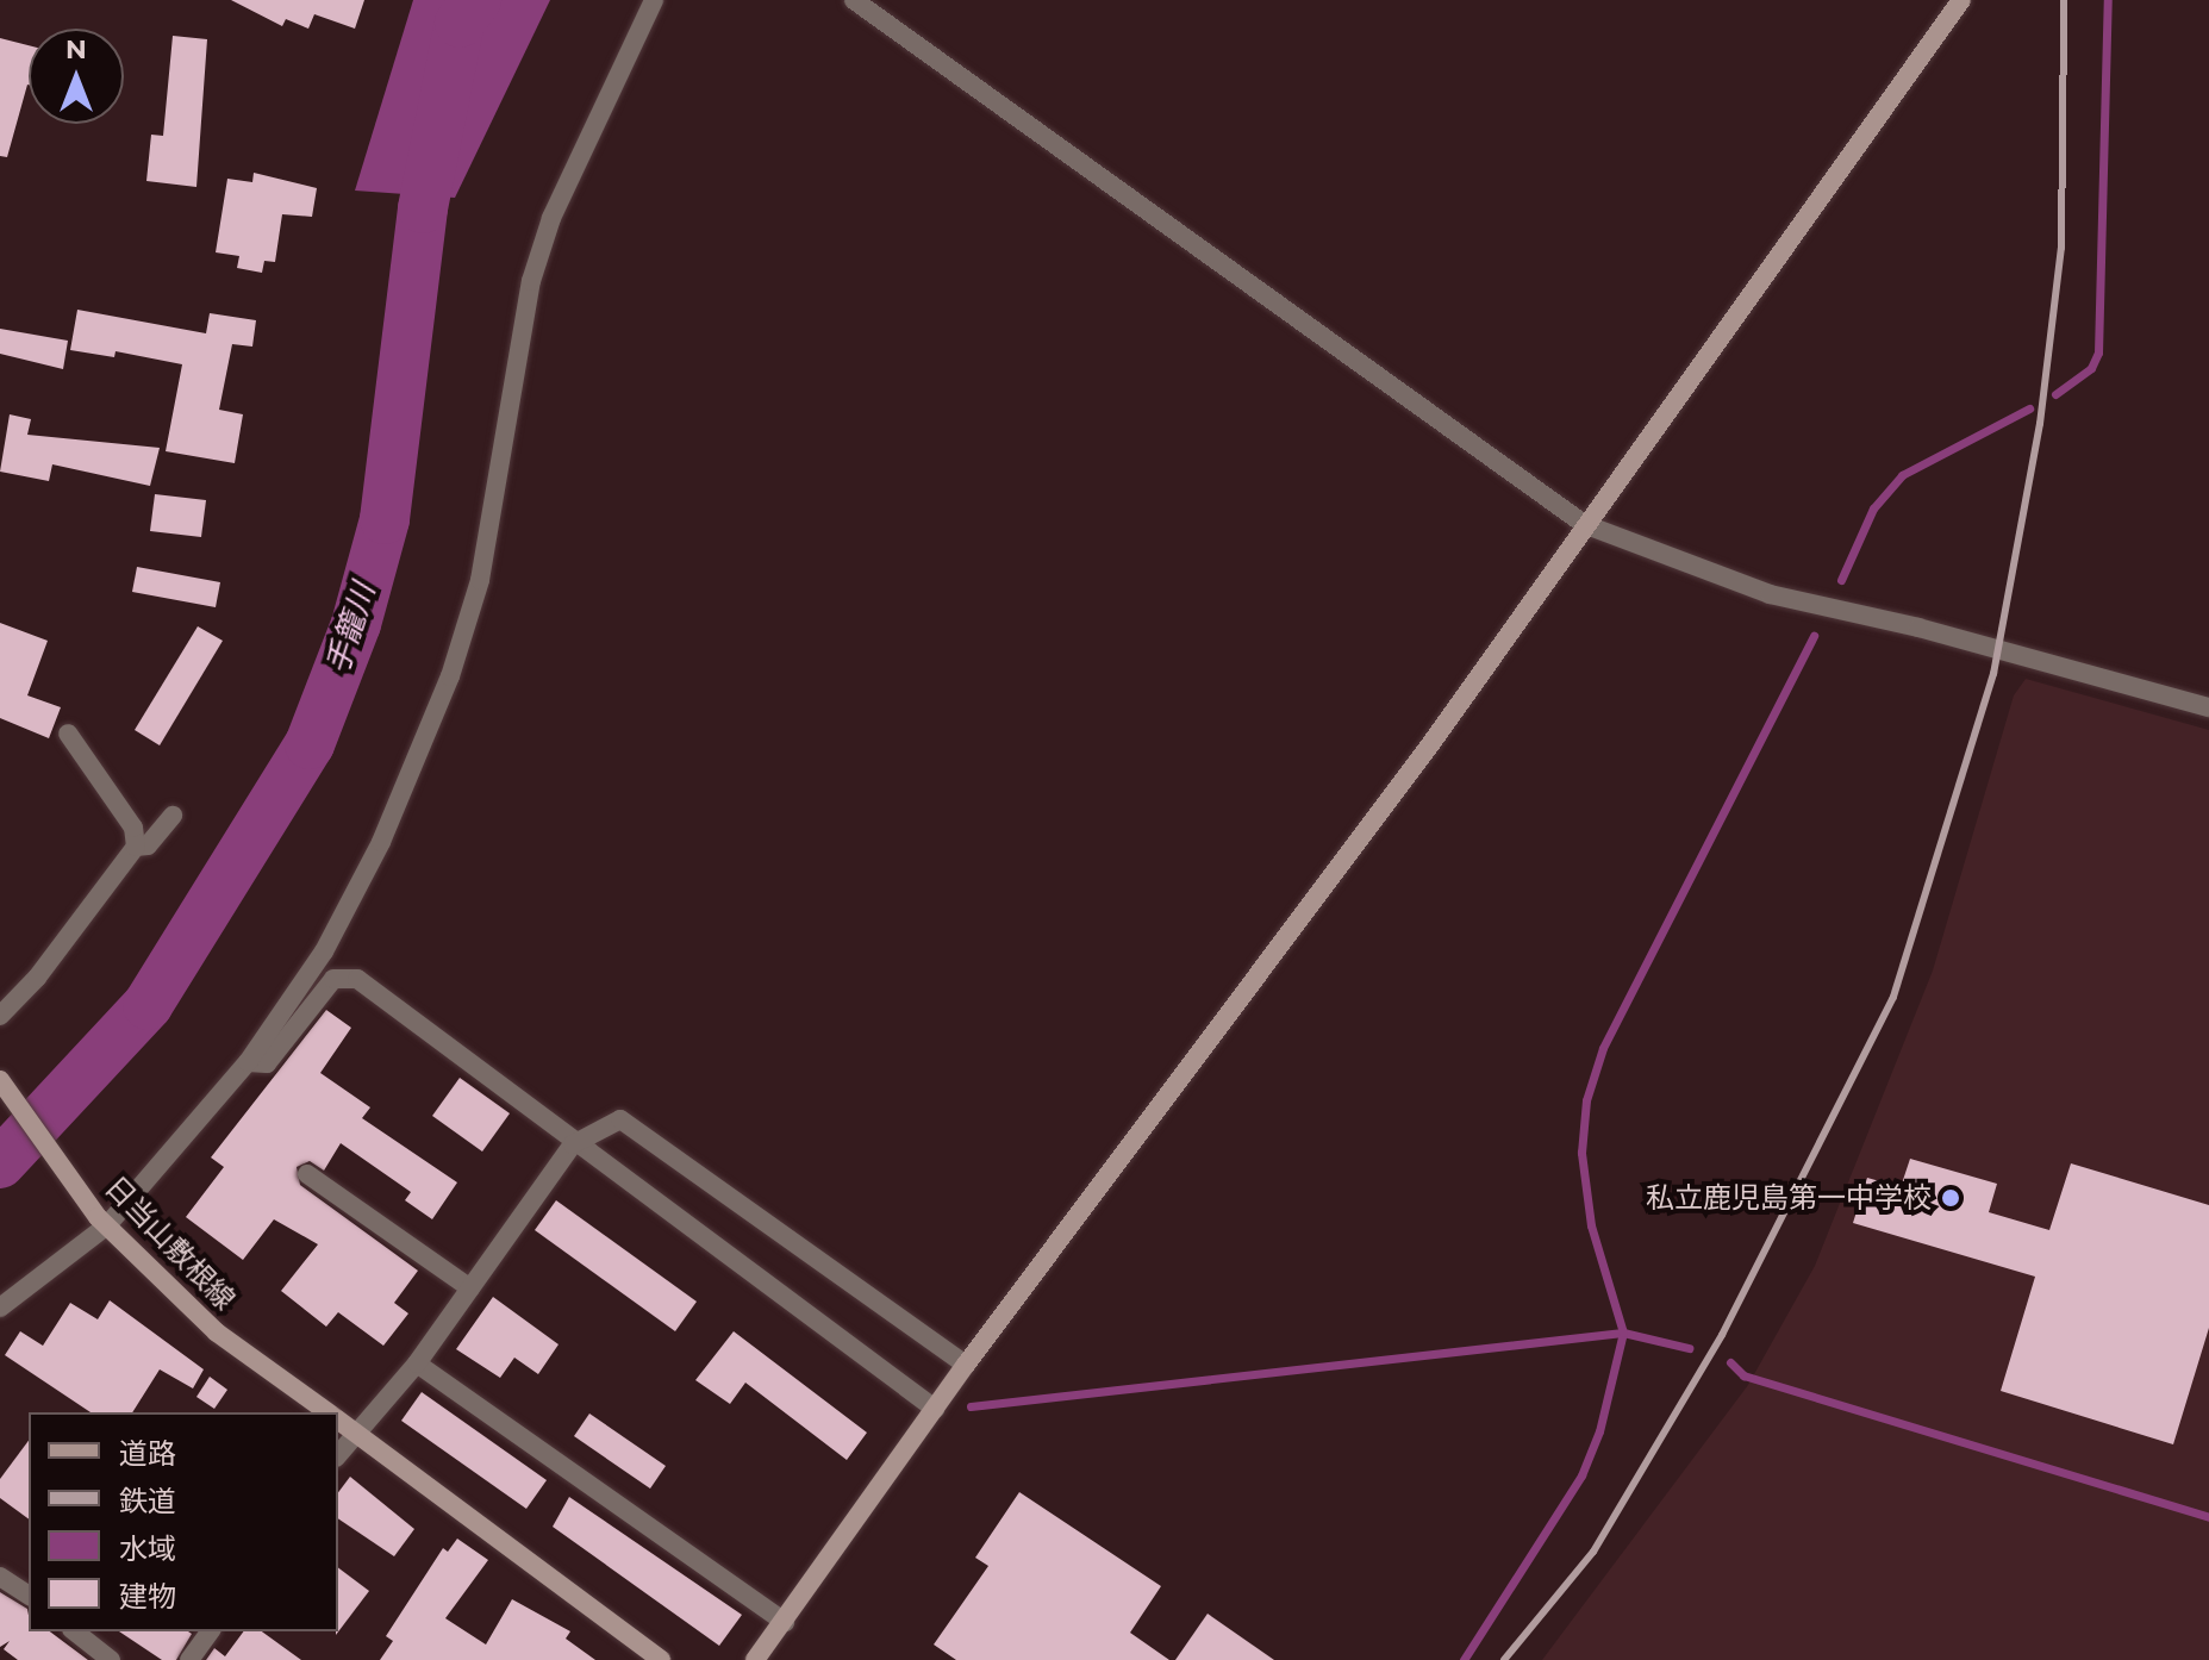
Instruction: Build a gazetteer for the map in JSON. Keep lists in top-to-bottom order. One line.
{"streets":{"street":["日当山敷根線"]},"water":["手籠川"],"places":["私立鹿児島第一中学校"],"legend":["道路","鉄道","水域","建物"],"north":"top"}
